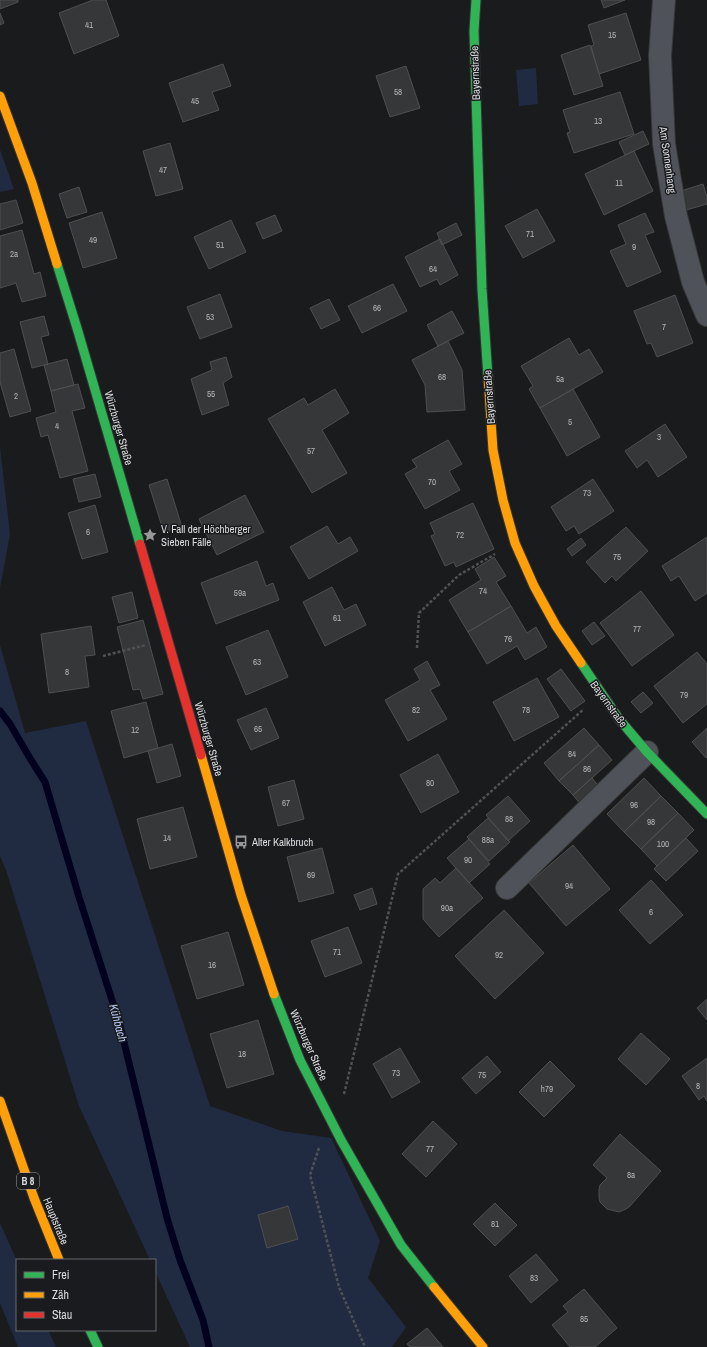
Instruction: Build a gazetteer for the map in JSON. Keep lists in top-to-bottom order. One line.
{"streets":{"street":["Bayernstraße","Am Sonnenhang","Würzburger Straße","B 8","Hauptstraße"]},"water":["Kühbach"],"places":{"place":["V. Fall der Höchberger Sieben Fälle"],"bus stop":["Alter Kalkbruch"]},"house_numbers":["41","15","58","45","13","47","11","71","49","51","9","2a","64","66","53","7","68","5a","55","2","5","4","3","57","70","73","6","72","75","74","59a","61","77","76","63","8","79","82","78","65","12","84","86","80","67","96","88","98","14","88a","100","90","69","94","90a","6","71","92","16","18","73","75","8","h79","77","8a","81","83","85"],"legend":["Frei","Zäh","Stau"]}
